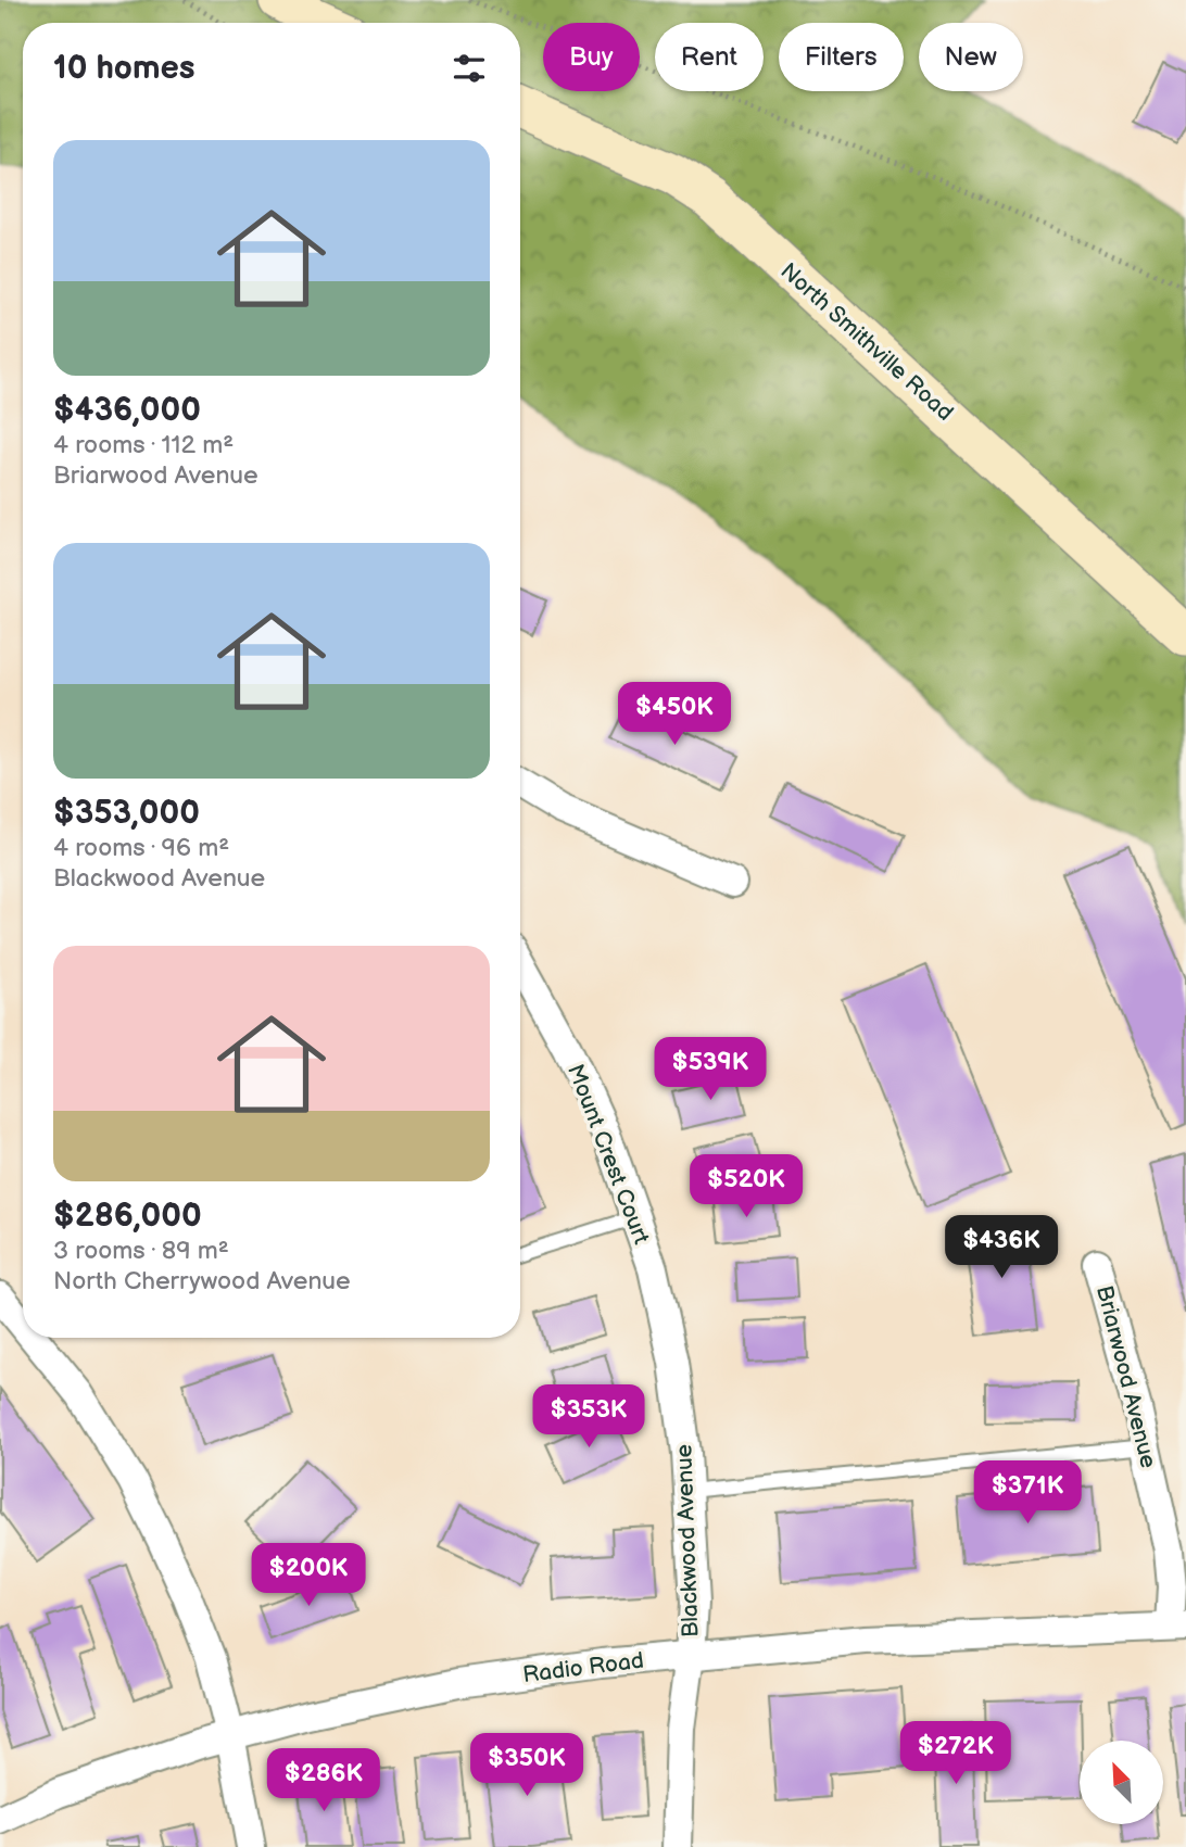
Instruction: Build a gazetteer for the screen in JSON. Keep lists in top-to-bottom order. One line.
{"streets":{"main road":["North Smithville Road"],"street":["Mount Crest Court","Briarwood Avenue","Blackwood Avenue","Radio Road"]},"crossings":[["Mount Crest Court","Blackwood Avenue"],["Briarwood Avenue","Radio Road"],["Blackwood Avenue","Radio Road"]],"north":"top left","page":{"chip":["Buy","Rent","Filters","New"],"heading":"10 homes","list":[{"name":"$436,000","note":"4 rooms · 112 m² · Briarwood Avenue"},{"name":"$353,000","note":"4 rooms · 96 m² · Blackwood Avenue"},{"name":"$286,000","note":"3 rooms · 89 m² · North Cherrywood Avenue"}],"price":["$450K","$539K","$520K","$436K","$353K","$371K","$200K","$272K","$350K","$286K"]}}
